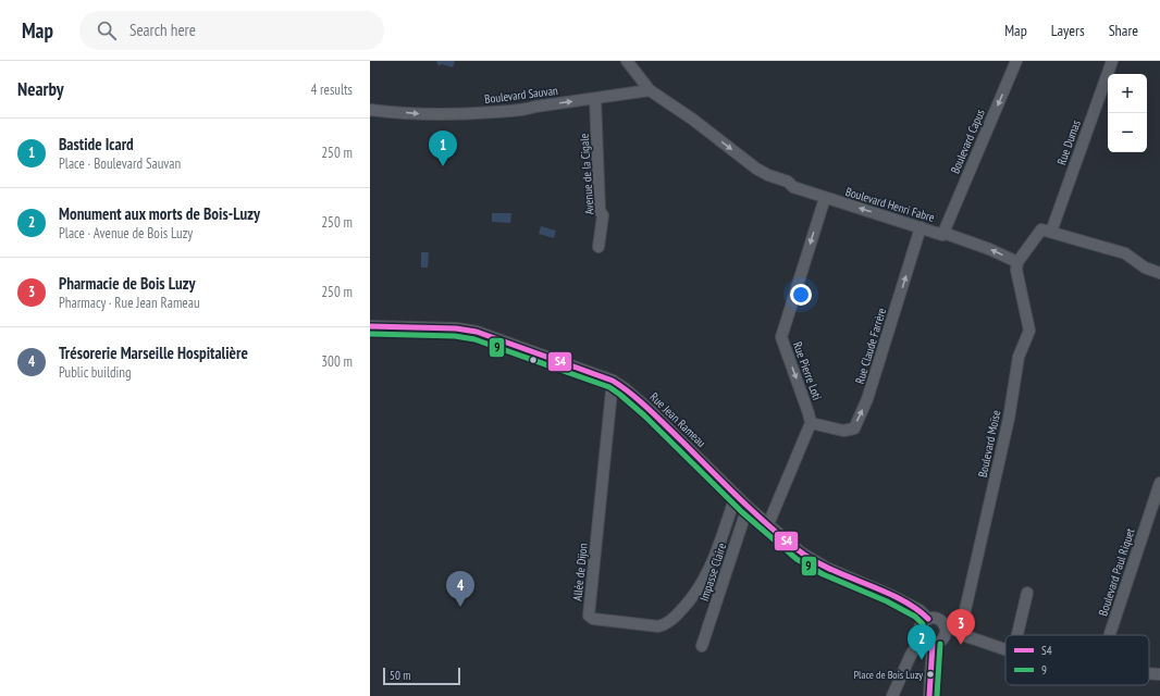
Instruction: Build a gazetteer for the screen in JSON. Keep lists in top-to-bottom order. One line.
{"streets":{"street":["Boulevard Sauvan","Boulevard Capus","Rue Dumas","Avenue de la Cigale","Boulevard Henri Fabre","Rue Claude Farrère","Rue Pierre Loti","Rue Jean Rameau","Boulevard Moïse","Allée de Dijon","Impasse Claire","Boulevard Paul Riquet"]},"crossings":[["Boulevard Sauvan","Avenue de la Cigale"],["Boulevard Sauvan","Boulevard Henri Fabre"],["Boulevard Capus","Boulevard Henri Fabre"],["Boulevard Henri Fabre","Rue Claude Farrère"],["Boulevard Henri Fabre","Rue Pierre Loti"],["Boulevard Henri Fabre","Boulevard Moïse"],["Rue Claude Farrère","Rue Pierre Loti"],["Rue Jean Rameau","Allée de Dijon"],["Rue Jean Rameau","Impasse Claire"]],"one_way":["Boulevard Sauvan","Boulevard Capus","Rue Claude Farrère","Rue Pierre Loti"],"places":["Place de Bois Luzy"],"lines":["transit line S4","transit line 9"],"legend":["S4","9"],"scale_bar":"50 m","page":{"header":"Map","search":"Search here","nav":["Map","Layers","Share"],"heading":["Nearby","4 results"],"map_buttons":["+","−"],"list":[{"mark":"1","name":"Bastide Icard","note":"Place · Boulevard Sauvan","value":"250 m"},{"mark":"2","name":"Monument aux morts de Bois-Luzy","note":"Place · Avenue de Bois Luzy","value":"250 m"},{"mark":"3","name":"Pharmacie de Bois Luzy","note":"Pharmacy · Rue Jean Rameau","value":"250 m"},{"mark":"4","name":"Trésorerie Marseille Hospitalière","note":"Public building","value":"300 m"}],"pins":["1","4","3","2"],"scale":"50 m"}}
